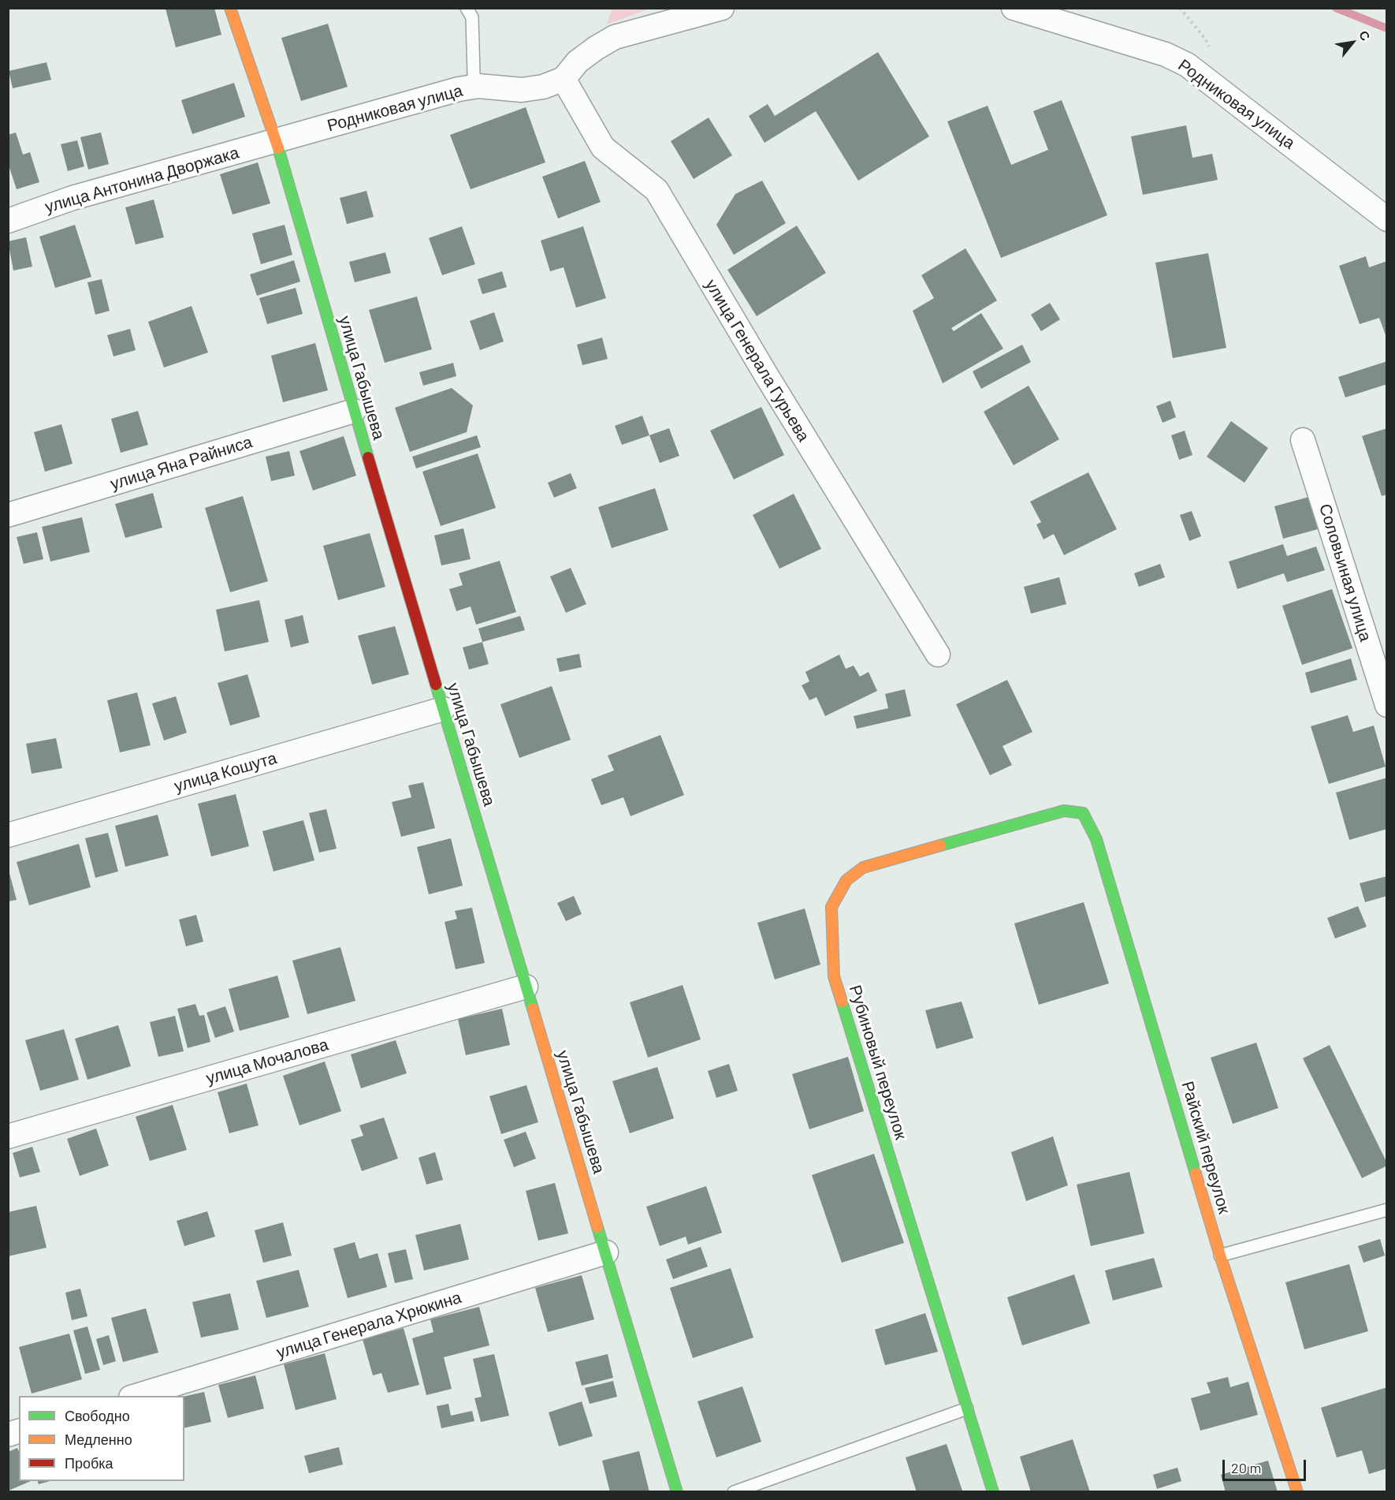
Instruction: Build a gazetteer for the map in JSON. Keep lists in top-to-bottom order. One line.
{"streets":{"street":["Родниковая улица","улица Антонина Дворжака","улица Генерала Гурьева","улица Габышева","улица Яна Райниса","Соловьиная улица","улица Кошута","улица Мочалова","Рубиновый переулок","Райский переулок","улица Генерала Хрюкина"]},"crossings":[["Родниковая улица","улица Антонина Дворжака"],["Родниковая улица","улица Генерала Гурьева"],["Родниковая улица","улица Габышева"],["улица Антонина Дворжака","улица Габышева"],["улица Габышева","улица Яна Райниса"],["улица Габышева","улица Кошута"],["улица Габышева","улица Мочалова"],["улица Габышева","улица Генерала Хрюкина"],["Рубиновый переулок","Райский переулок"]],"legend":["Свободно","Медленно","Пробка"],"scale_bar":"20 m","north":"top right"}
